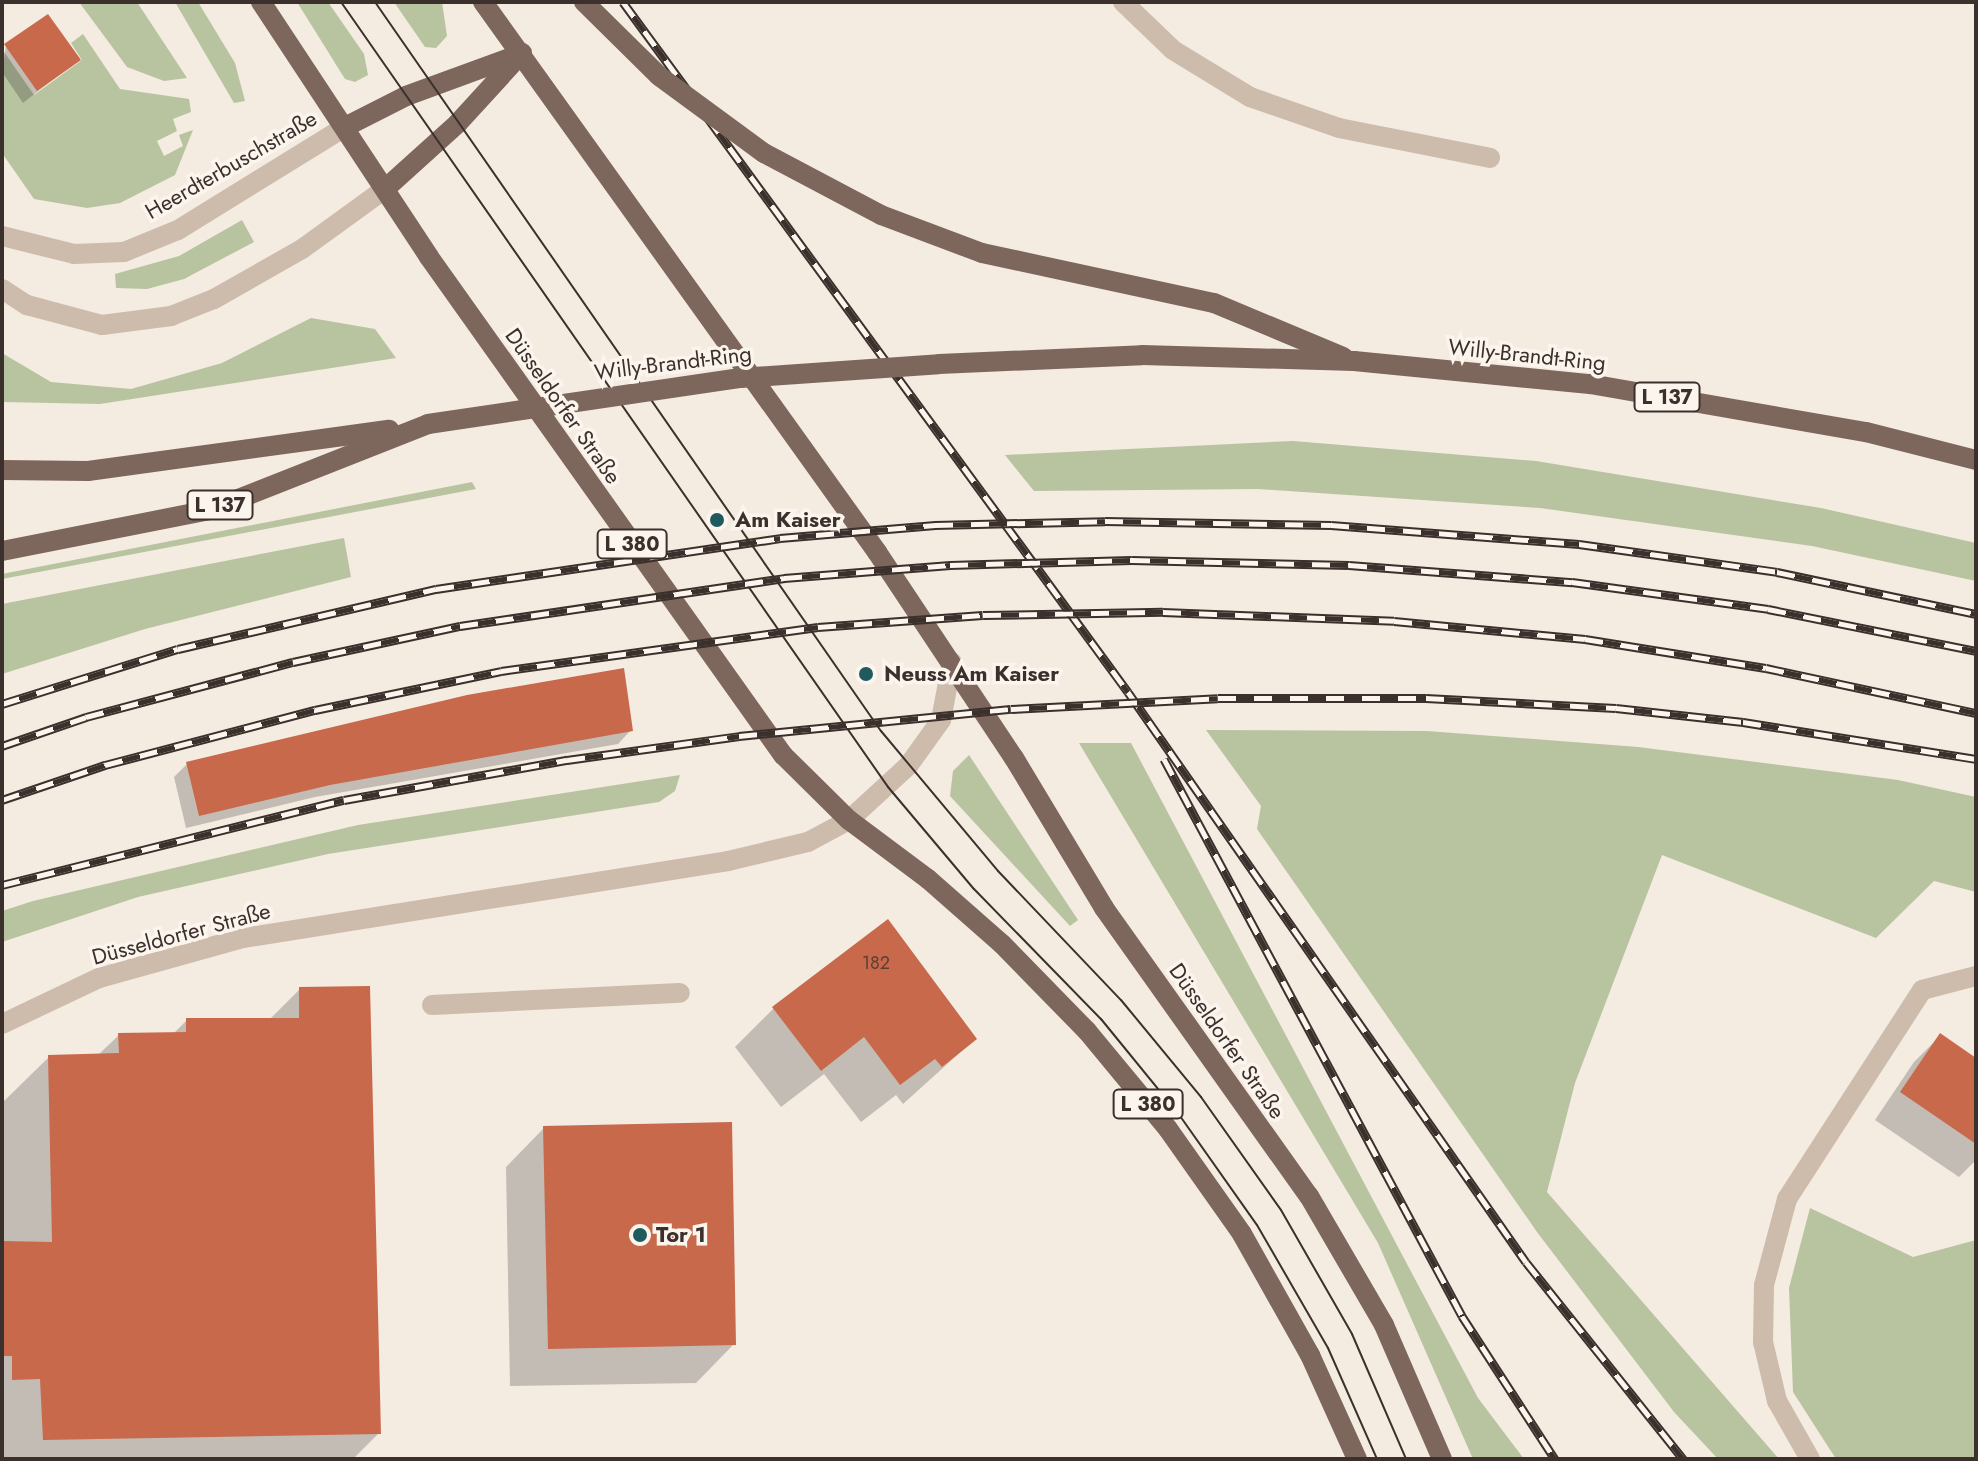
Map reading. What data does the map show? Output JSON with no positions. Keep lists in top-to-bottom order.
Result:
{
  "streets": {
    "main road": [
      "Willy-Brandt-Ring",
      "L 137",
      "Düsseldorfer Straße",
      "L 380"
    ],
    "street": ["Heerdterbuschstraße"]
  },
  "crossings": [
    ["Heerdterbuschstraße", "Düsseldorfer Straße"],
    ["Willy-Brandt-Ring", "L 137"]
  ],
  "places": ["Am Kaiser", "Neuss Am Kaiser", "Tor 1"],
  "house_numbers": ["182"]
}
